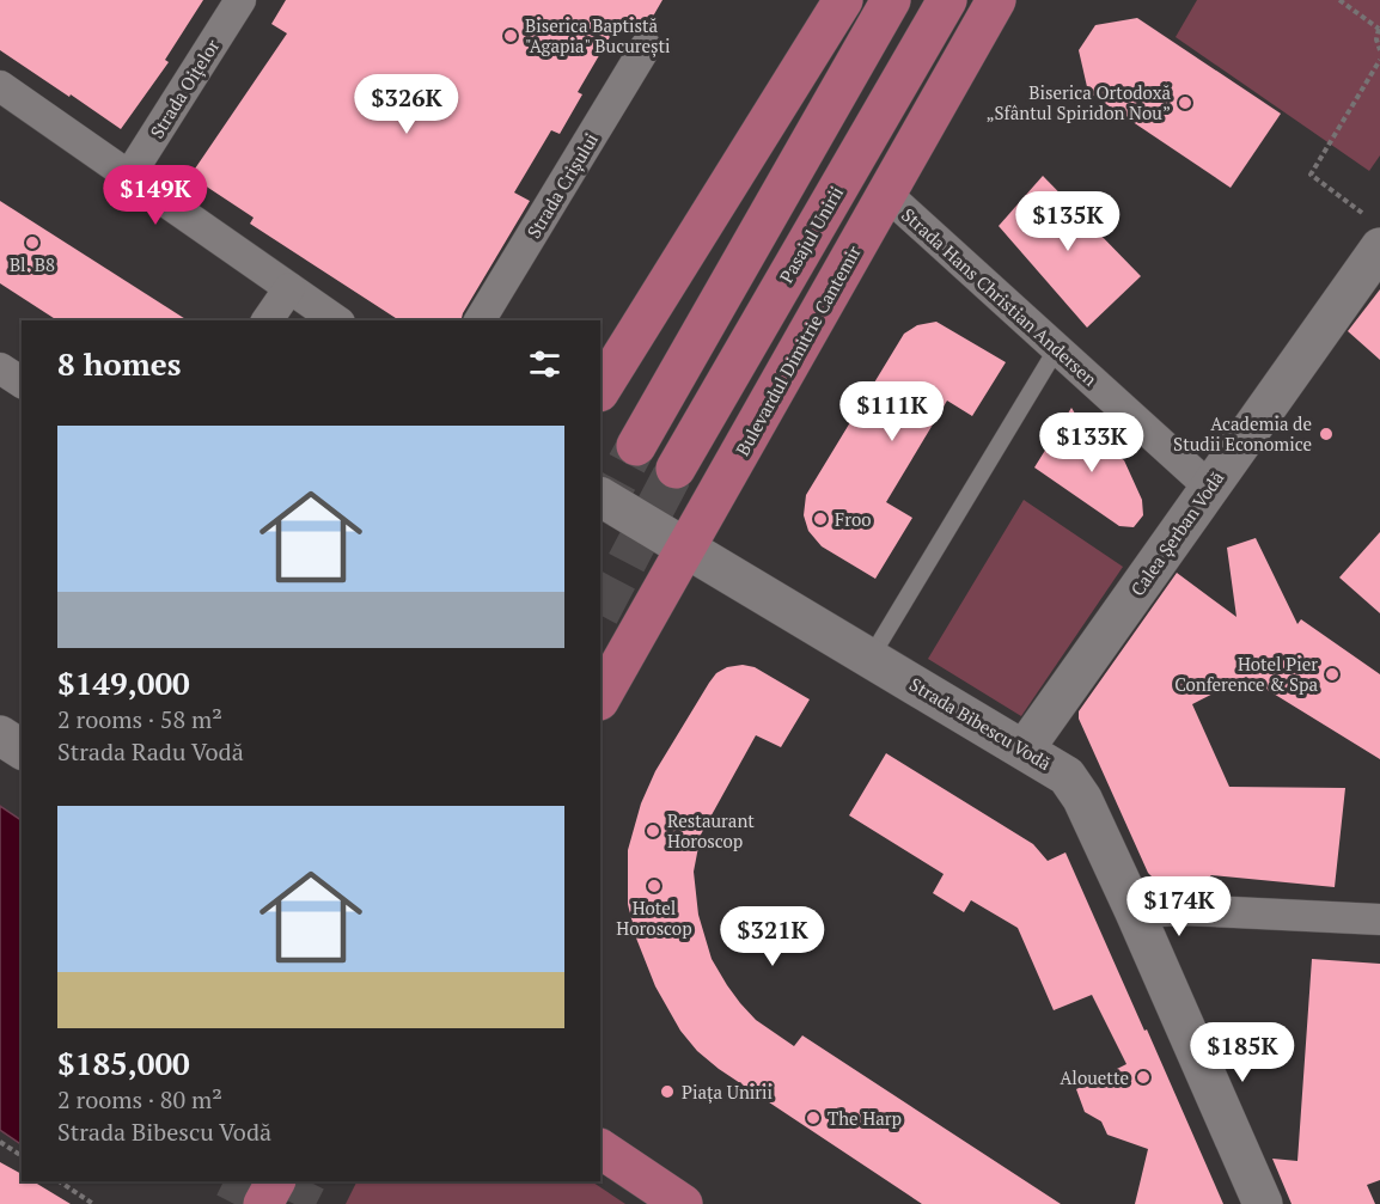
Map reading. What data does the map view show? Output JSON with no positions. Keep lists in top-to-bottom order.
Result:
{
  "streets": {
    "main road": ["Pasajul Unirii", "Bulevardul Dimitrie Cantemir"],
    "street": [
      "Strada Oițelor",
      "Strada Crișului",
      "Strada Hans Christian Andersen",
      "Calea Șerban Vodă",
      "Strada Bibescu Vodă"
    ]
  },
  "crossings": [
    ["Strada Hans Christian Andersen", "Bulevardul Dimitrie Cantemir"],
    ["Strada Hans Christian Andersen", "Calea Șerban Vodă"],
    ["Bulevardul Dimitrie Cantemir", "Strada Bibescu Vodă"],
    ["Calea Șerban Vodă", "Strada Bibescu Vodă"]
  ],
  "places": [
    "Biserica Baptistă \"Agapia\" București",
    "Biserica Ortodoxă „Sfântul Spiridon Nou”",
    "Bl. B8",
    "Academia de Studii Economice",
    "Froo",
    "Hotel Pier Conference & Spa",
    "Restaurant Horoscop",
    "Hotel Horoscop",
    "Alouette",
    "Piața Unirii",
    "The Harp"
  ],
  "page": {
    "price": [
      "$326K",
      "$149K",
      "$135K",
      "$111K",
      "$133K",
      "$174K",
      "$321K",
      "$185K"
    ],
    "heading": "8 homes",
    "list": [
      {
        "name": "$149,000",
        "note": "2 rooms · 58 m² · Strada Radu Vodă"
      },
      {
        "name": "$185,000",
        "note": "2 rooms · 80 m² · Strada Bibescu Vodă"
      }
    ]
  }
}
